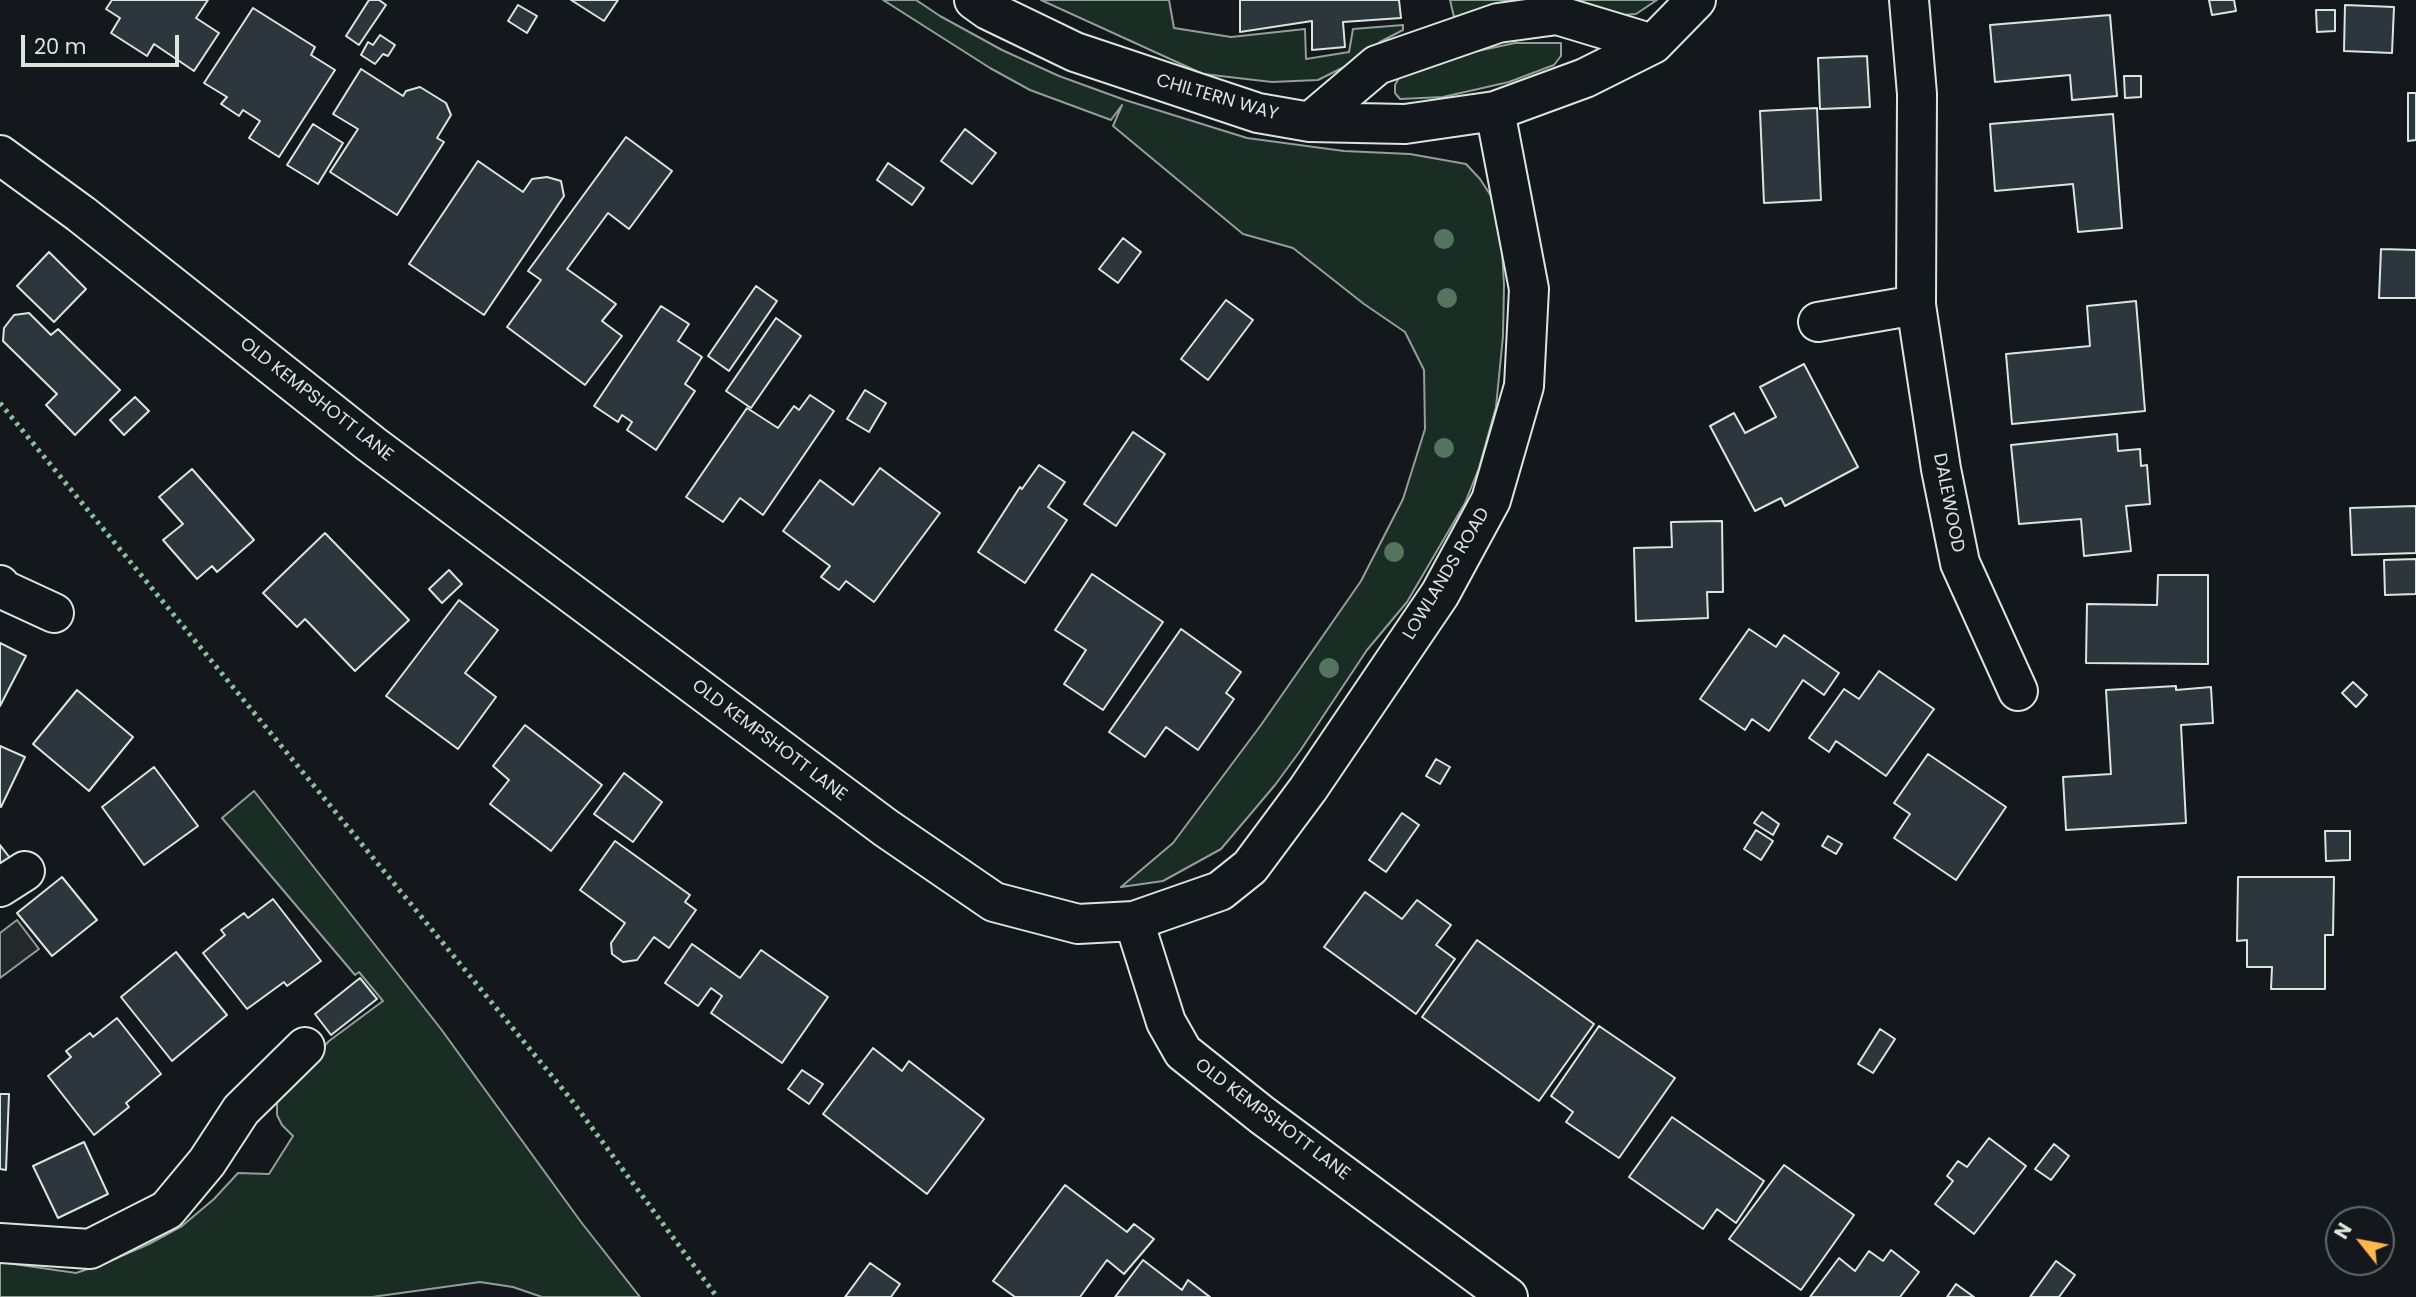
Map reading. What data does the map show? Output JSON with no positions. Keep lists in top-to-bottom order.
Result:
{
  "streets": {
    "street": [
      "CHILTERN WAY",
      "OLD KEMPSHOTT LANE",
      "DALEWOOD",
      "LOWLANDS ROAD"
    ]
  },
  "crossings": [
    ["CHILTERN WAY", "LOWLANDS ROAD"],
    ["OLD KEMPSHOTT LANE", "LOWLANDS ROAD"]
  ],
  "scale_bar": "20 m",
  "north": "top left"
}
